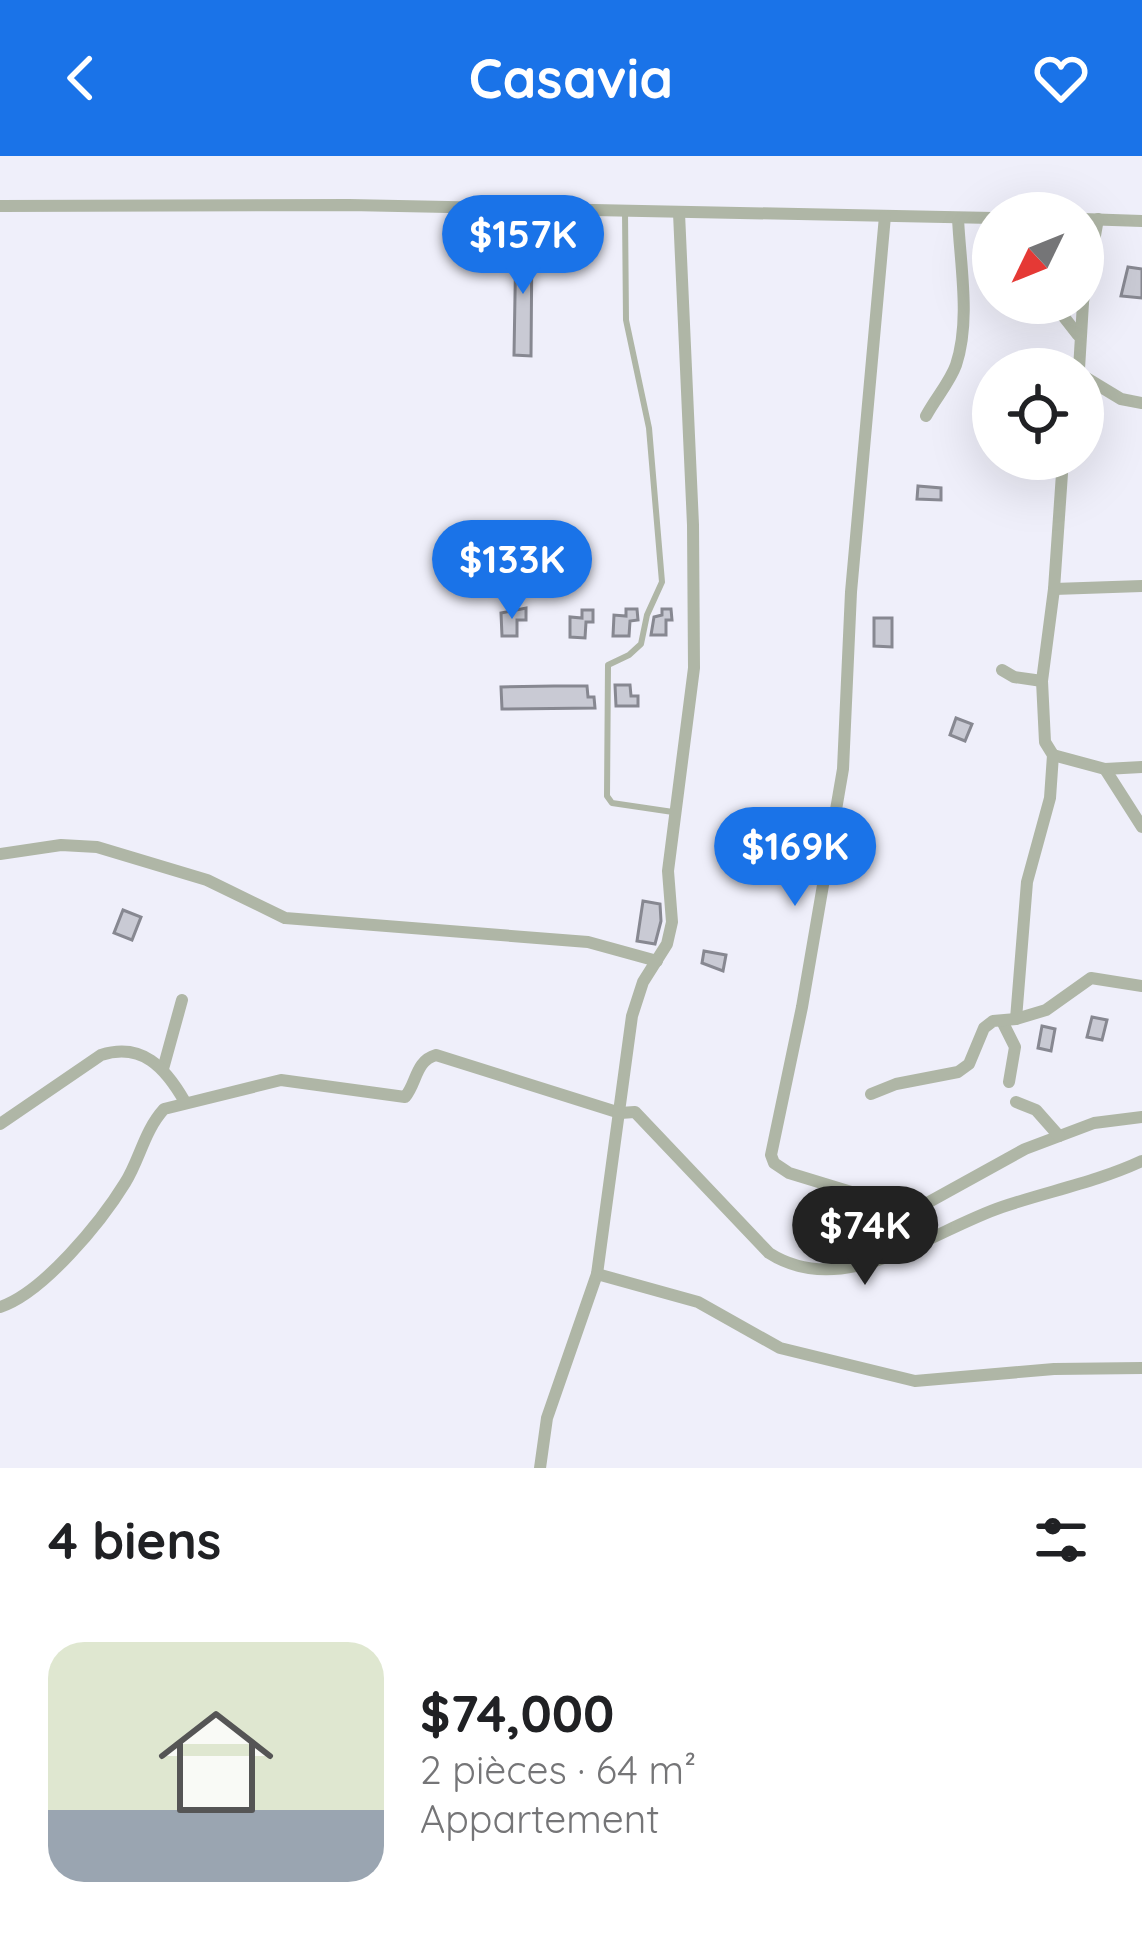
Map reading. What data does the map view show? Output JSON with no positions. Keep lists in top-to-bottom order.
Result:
{
  "north": "bottom left",
  "page": {
    "header": "Casavia",
    "price": [
      "$157K",
      "$133K",
      "$169K",
      "$74K"
    ],
    "heading": "4 biens",
    "list": [
      {
        "name": "$74,000",
        "note": "2 pièces · 64 m² · Appartement"
      }
    ]
  }
}
